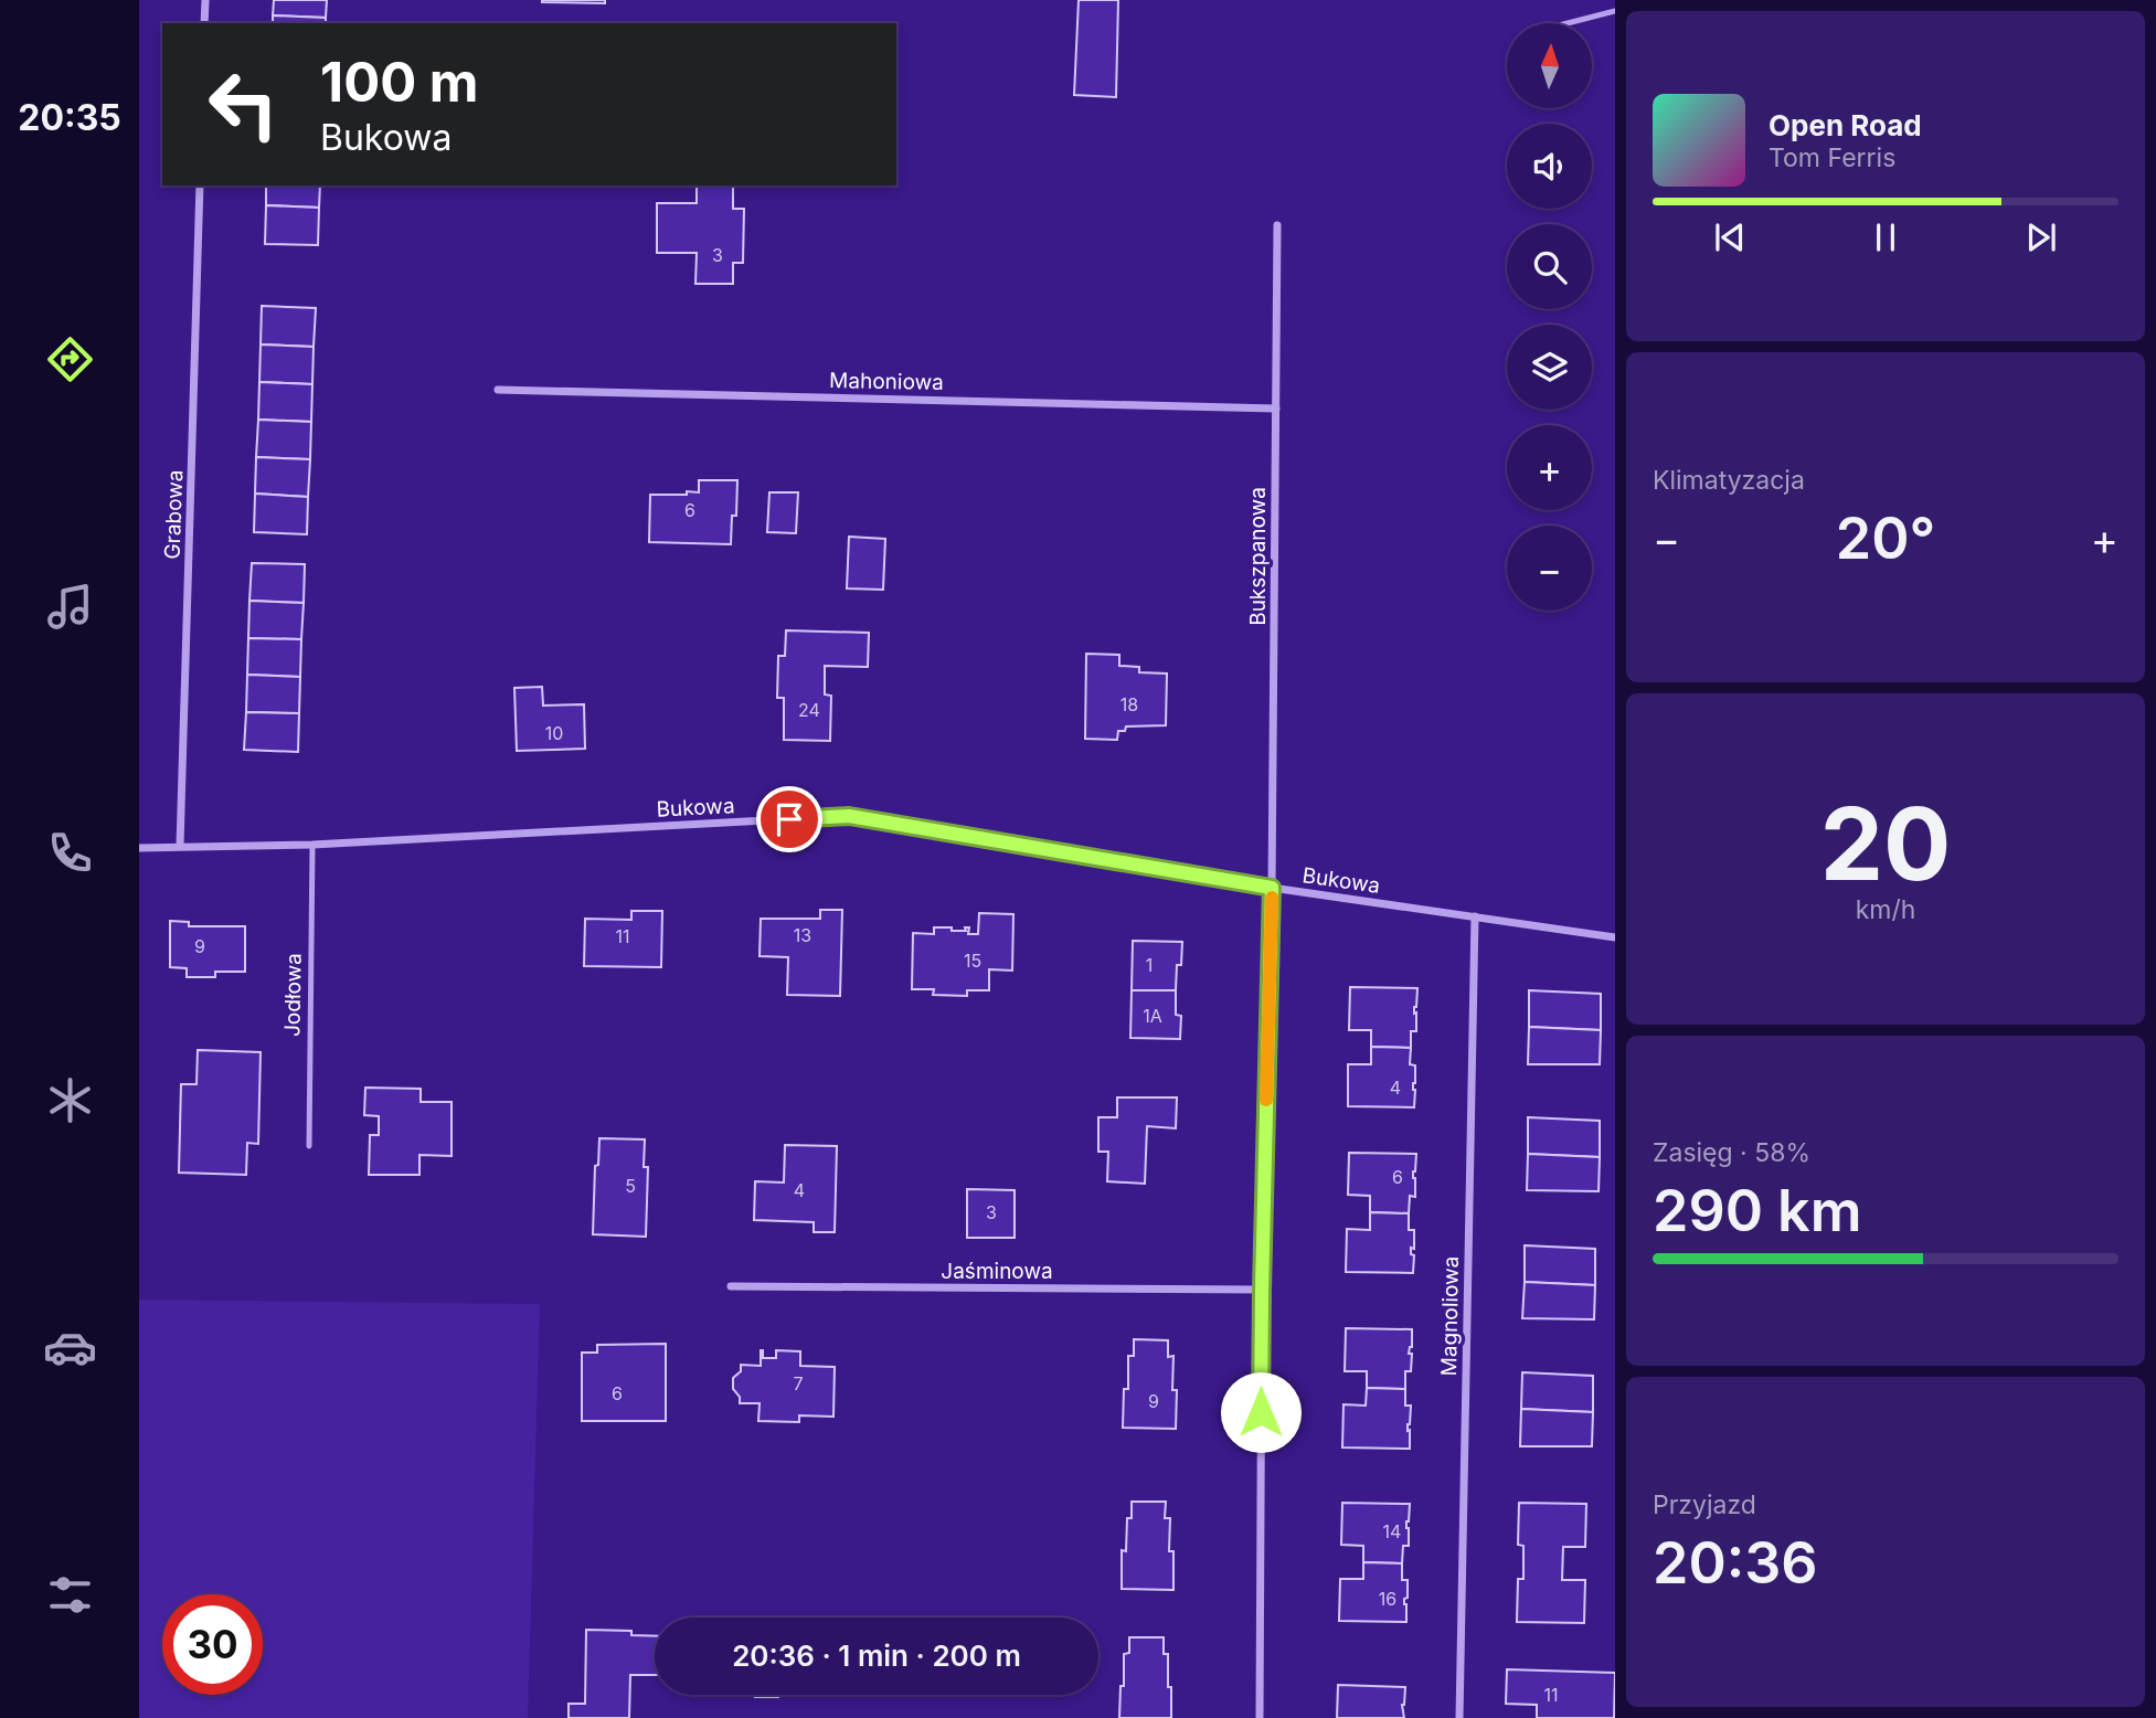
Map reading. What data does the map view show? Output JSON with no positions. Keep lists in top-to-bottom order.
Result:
{
  "streets": {
    "street": [
      "Mahoniowa",
      "Grabowa",
      "Bukszpanowa",
      "Bukowa",
      "Jaśminowa",
      "Magnoliowa"
    ],
    "lane": ["Jodłowa"]
  },
  "crossings": [
    ["Mahoniowa", "Bukszpanowa"],
    ["Grabowa", "Bukowa"],
    ["Bukszpanowa", "Bukowa"],
    ["Bukowa", "Jodłowa"],
    ["Bukowa", "Magnoliowa"]
  ],
  "house_numbers": [
    "3",
    "6",
    "18",
    "24",
    "10",
    "13",
    "11",
    "9",
    "15",
    "1",
    "1A",
    "4",
    "6",
    "5",
    "4",
    "3",
    "7",
    "6",
    "9",
    "14",
    "16",
    "11"
  ],
  "north": "top",
  "page": {
    "tabs": "20:35",
    "map_buttons": ["+", "−"],
    "turn": ["100 m", "Bukowa"],
    "song": ["Open Road", "Tom Ferris"],
    "tile": [
      "Klimatyzacja",
      ["20", "km/h"],
      ["Zasięg · 58%", "290 km"],
      ["Przyjazd", "20:36"]
    ],
    "heat": ["−", "20°", "+"],
    "limit": "30",
    "trip": "20:36 · 1 min · 200 m"
  }
}
